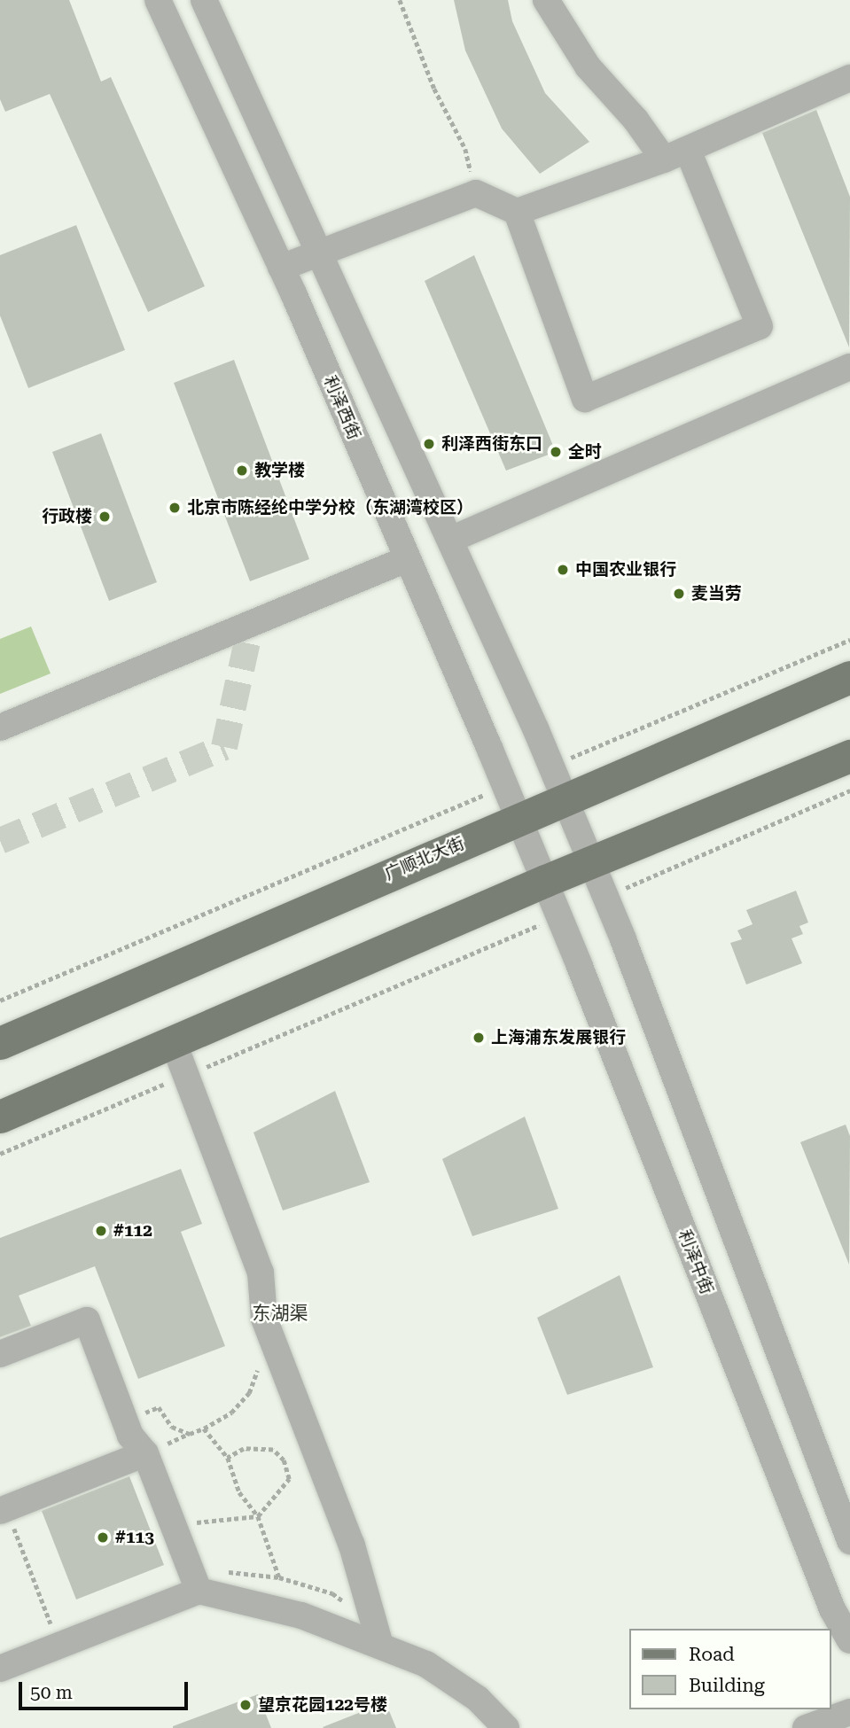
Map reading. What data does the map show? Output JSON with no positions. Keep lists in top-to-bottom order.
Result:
{
  "streets": {
    "main road": ["广顺北大街"],
    "street": ["利泽西街", "利泽中街"]
  },
  "crossings": [
    ["利泽西街", "广顺北大街"],
    ["利泽西街", "利泽中街"]
  ],
  "districts": ["东湖渠"],
  "places": [
    "利泽西街东口",
    "全时",
    "教学楼",
    "北京市陈经纶中学分校（东湖湾校区）",
    "行政楼",
    "中国农业银行",
    "麦当劳",
    "上海浦东发展银行",
    "#112",
    "#113",
    "望京花园122号楼"
  ],
  "legend": ["Road", "Building"],
  "scale_bar": "50 m"
}
